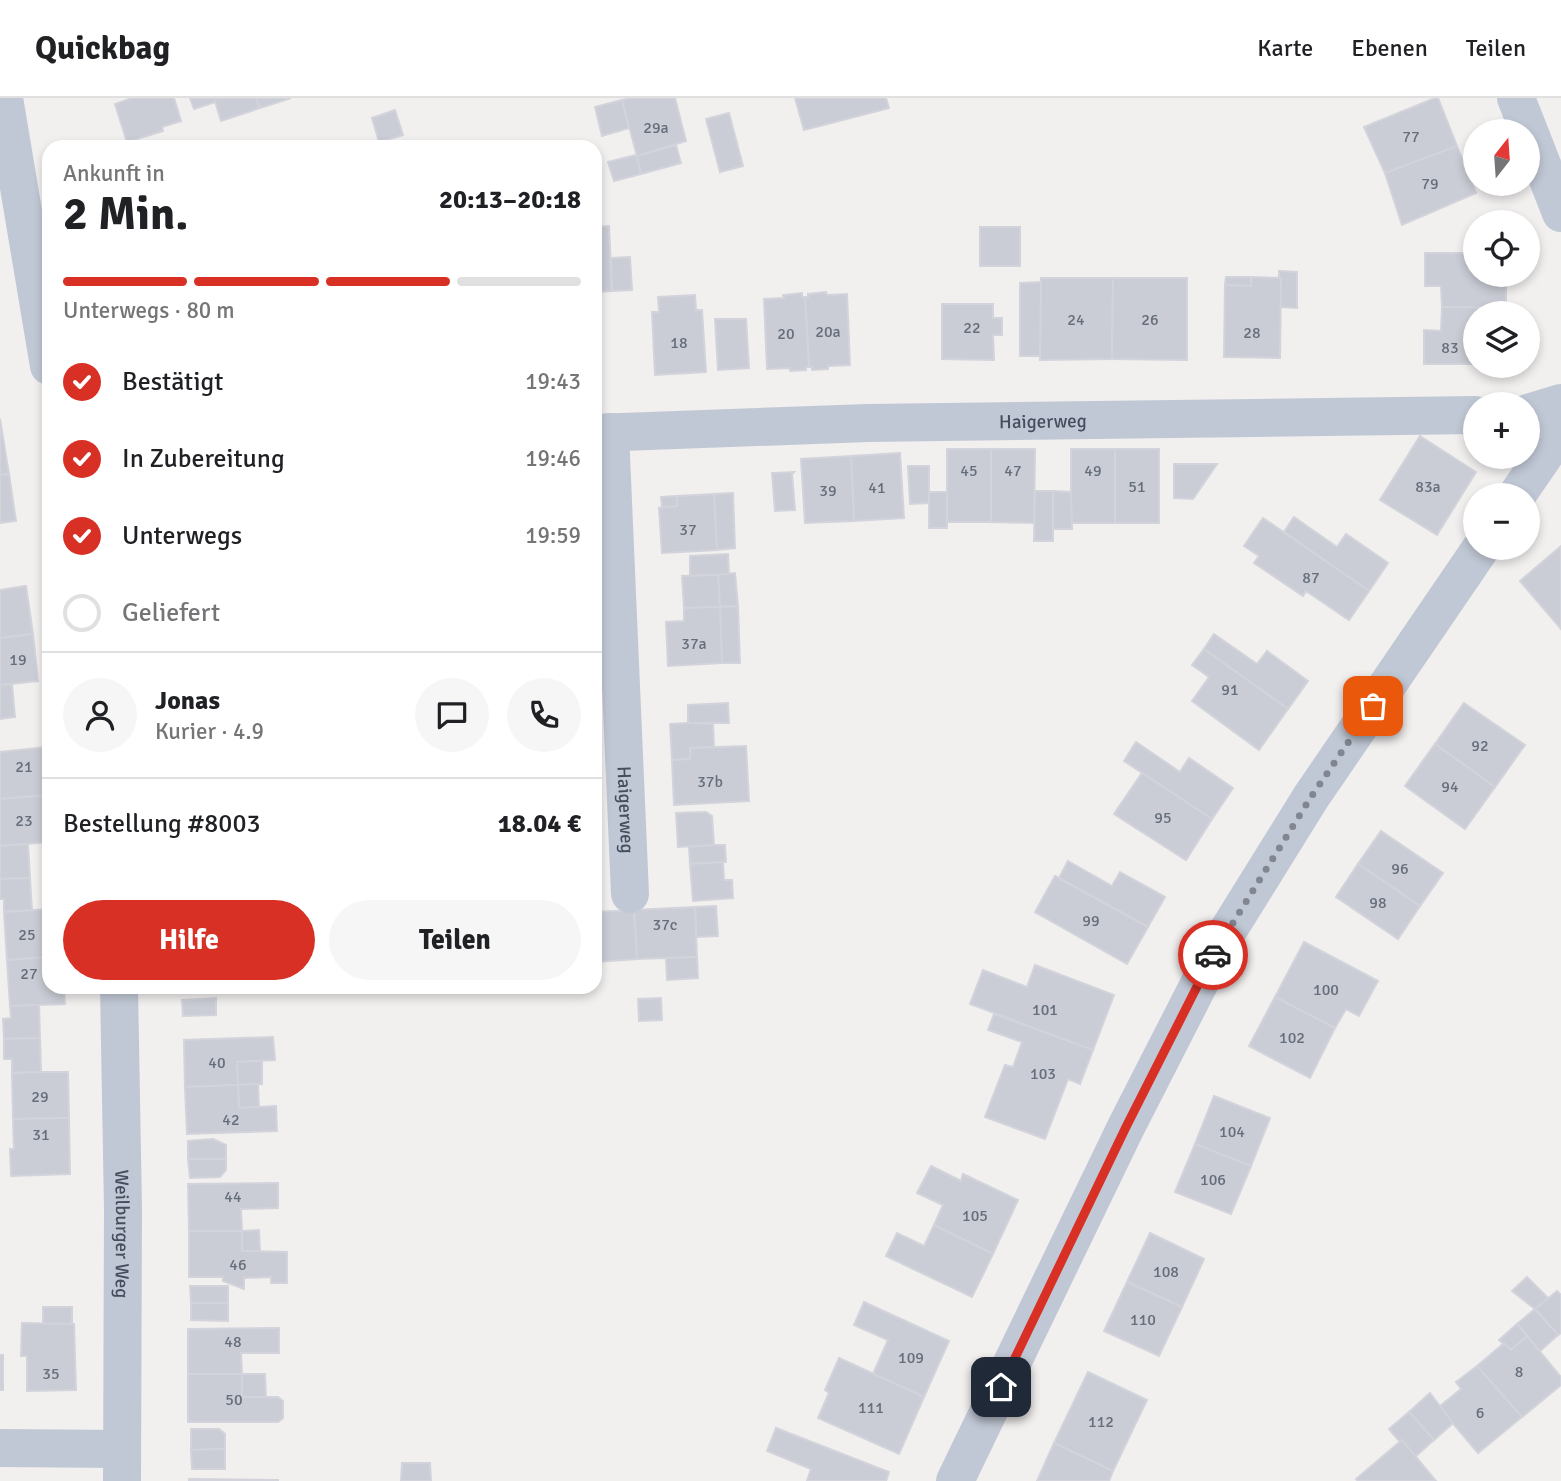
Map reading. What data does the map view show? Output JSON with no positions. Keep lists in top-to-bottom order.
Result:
{
  "streets": {
    "street": ["Haigerweg", "Weilburger Weg"]
  },
  "house_numbers": [
    "29a",
    "77",
    "79",
    "24",
    "26",
    "22",
    "20a",
    "28",
    "20",
    "18",
    "83",
    "45",
    "47",
    "49",
    "51",
    "83a",
    "41",
    "39",
    "37",
    "87",
    "37a",
    "19",
    "91",
    "92",
    "21",
    "37b",
    "94",
    "95",
    "23",
    "96",
    "98",
    "99",
    "37c",
    "25",
    "27",
    "100",
    "101",
    "102",
    "40",
    "103",
    "29",
    "42",
    "104",
    "31",
    "106",
    "44",
    "105",
    "46",
    "108",
    "110",
    "48",
    "109",
    "8",
    "35",
    "50",
    "111",
    "6",
    "112"
  ],
  "north": "top",
  "page": {
    "header": "Quickbag",
    "nav": ["Karte", "Ebenen", "Teilen"],
    "map_buttons": ["+", "−"],
    "heading": ["2 Min.", "Ankunft in", "20:13–20:18"],
    "panel": [
      "Jonas",
      "Kurier · 4.9",
      "Bestellung #8003",
      "18.04 €"
    ],
    "bar": "Unterwegs · 80 m",
    "list": [
      ["Bestätigt", "19:43"],
      ["In Zubereitung", "19:46"],
      ["Unterwegs", "19:59"],
      "Geliefert"
    ],
    "buttons": ["Hilfe", "Teilen"]
  }
}
